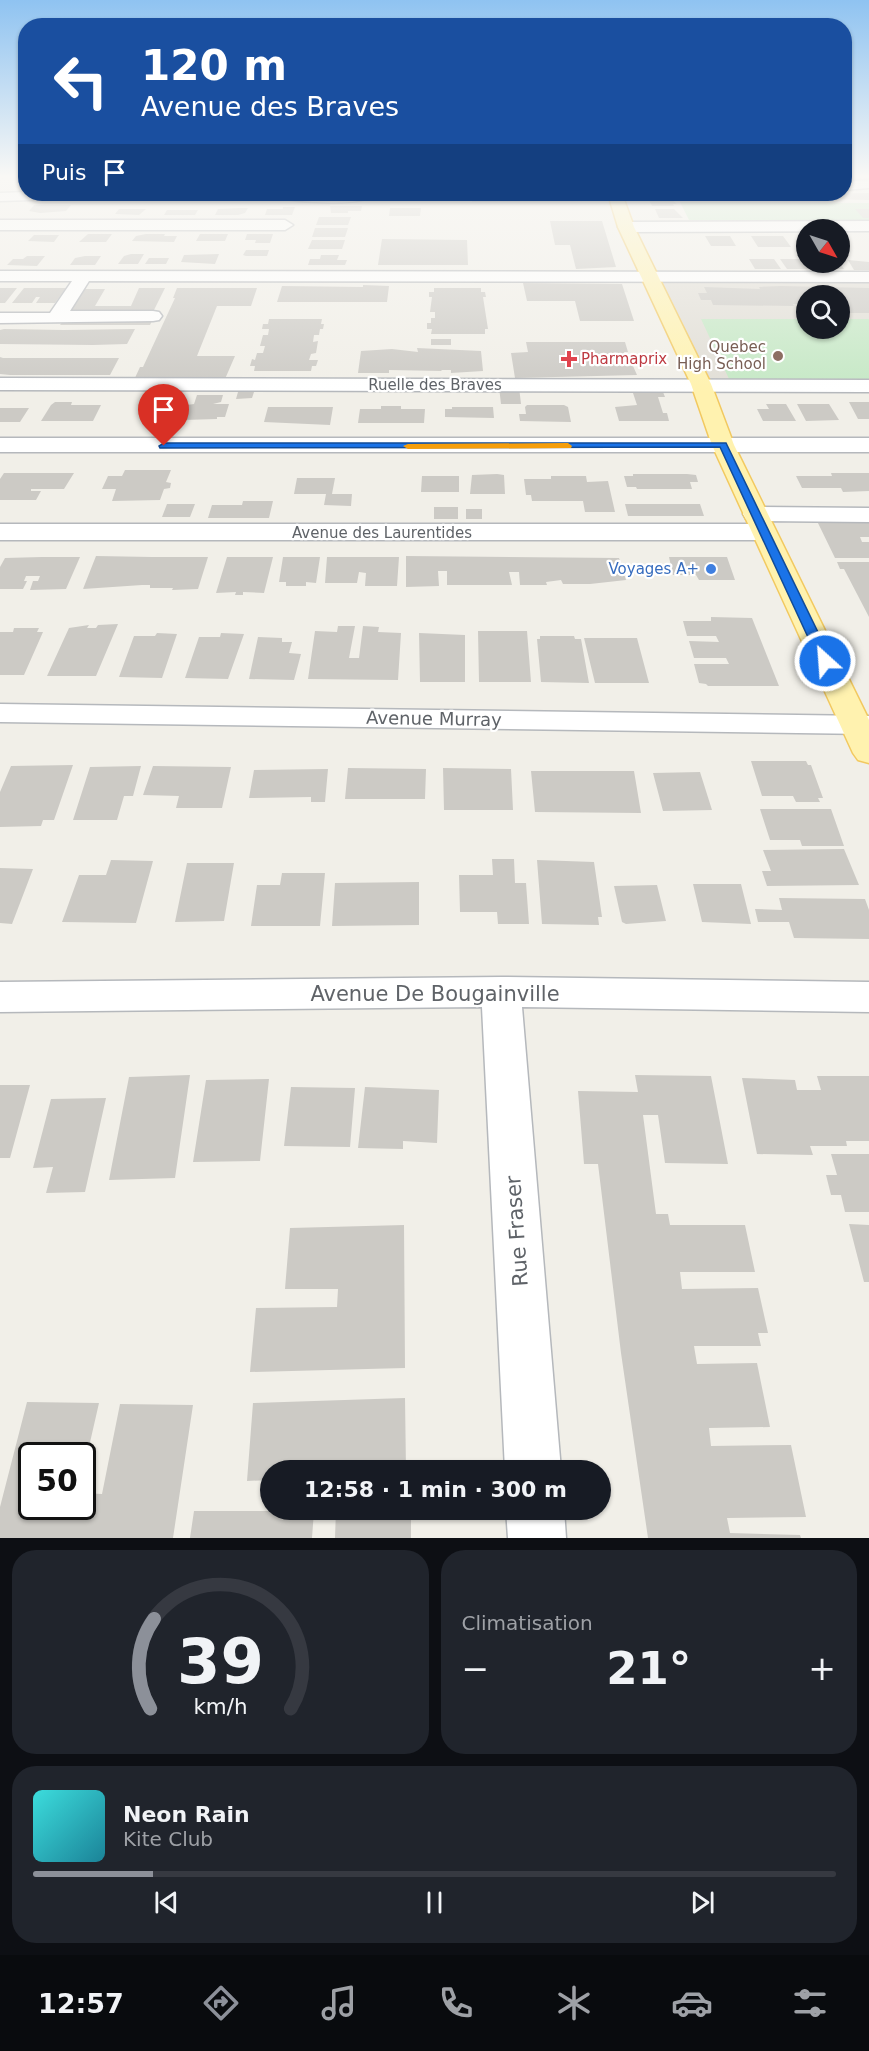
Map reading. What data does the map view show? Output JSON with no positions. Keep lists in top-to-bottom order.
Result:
{
  "streets": {
    "street": [
      "Ruelle des Braves",
      "Avenue des Laurentides",
      "Avenue Murray",
      "Avenue De Bougainville",
      "Rue Fraser"
    ]
  },
  "crossings": [
    ["Avenue De Bougainville", "Rue Fraser"]
  ],
  "places": {
    "other": ["Quebec High School", "Voyages A+"],
    "health": ["Pharmaprix"]
  },
  "north": "bottom right",
  "page": {
    "turn": ["120 m", "Avenue des Braves"],
    "then": "Puis",
    "limit": "50",
    "trip": "12:58 · 1 min · 300 m",
    "tile": "Climatisation",
    "heat": ["−", "21°", "+"],
    "song": ["Neon Rain", "Kite Club"],
    "tabs": "12:57",
    "gauge": ["39", "km/h"]
  }
}
